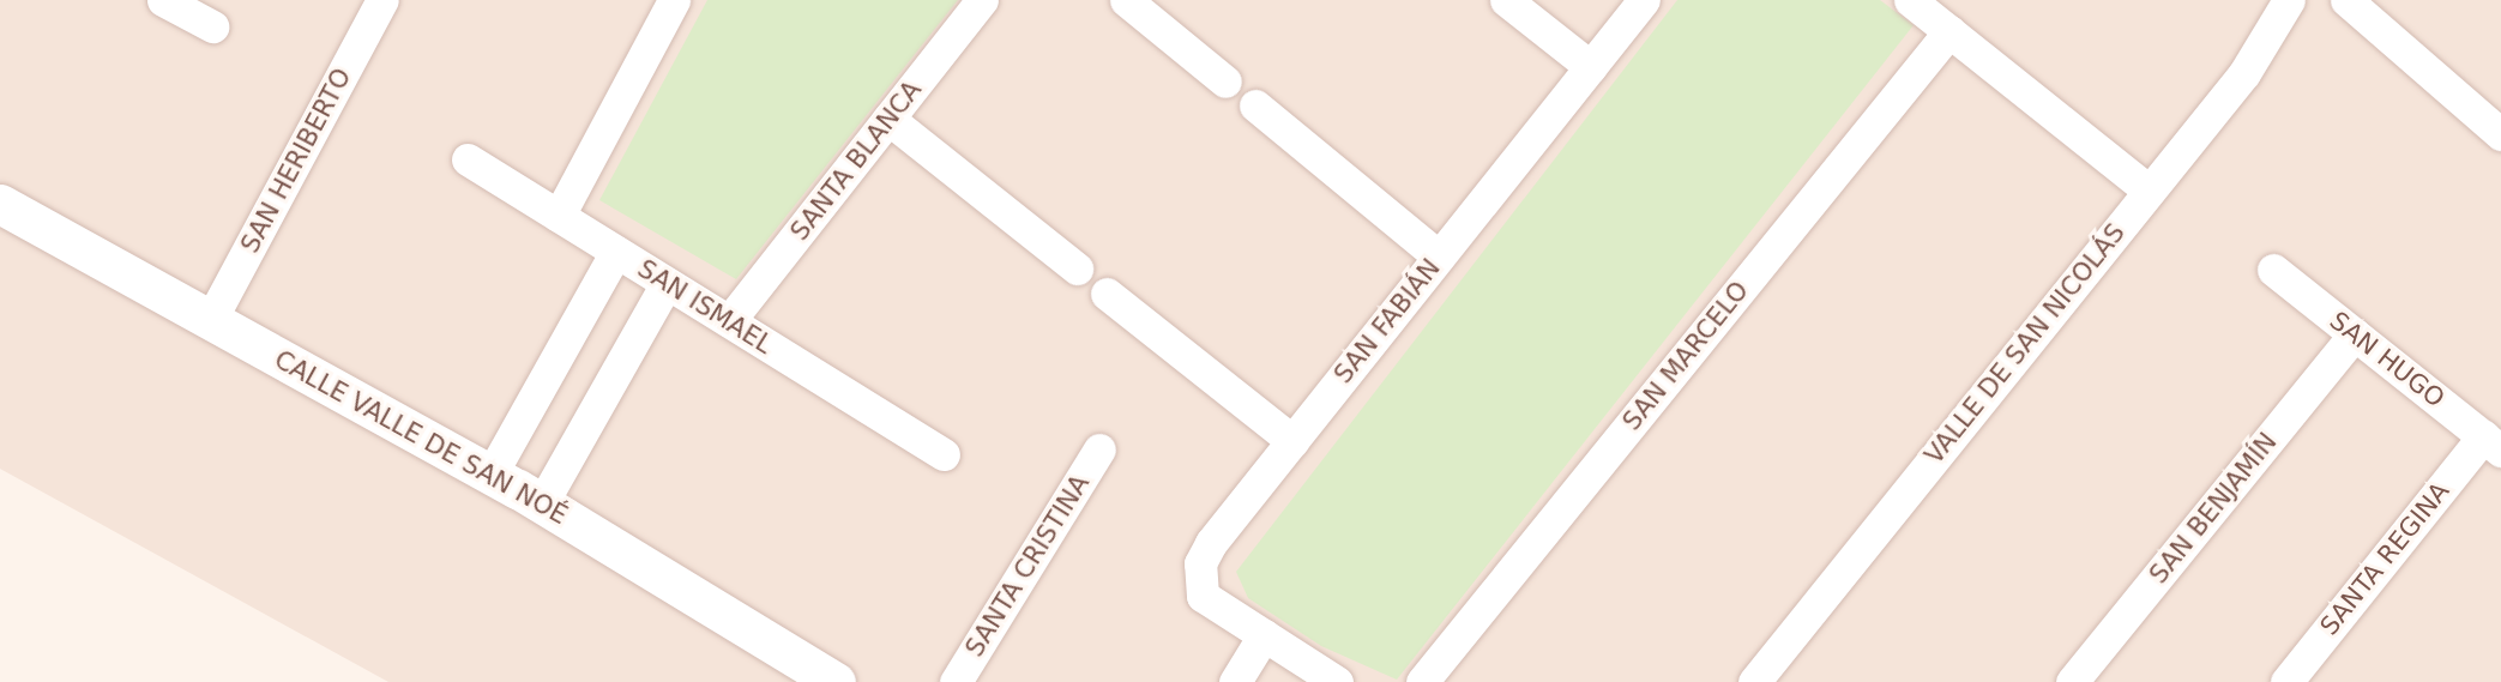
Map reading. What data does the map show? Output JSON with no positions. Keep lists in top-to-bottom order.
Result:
{
  "streets": {
    "street": [
      "SAN HERIBERTO",
      "SANTA BLANCA",
      "SAN ISMAEL",
      "SAN FABIÁN",
      "VALLE DE SAN NICOLÁS",
      "SAN MARCELO",
      "SAN HUGO",
      "CALLE VALLE DE SAN NOÉ",
      "SAN BENJAMÍN",
      "SANTA REGINA",
      "SANTA CRISTINA"
    ]
  },
  "crossings": [
    ["SAN HERIBERTO", "CALLE VALLE DE SAN NOÉ"],
    ["SANTA BLANCA", "SAN ISMAEL"],
    ["SAN HUGO", "SAN BENJAMÍN"],
    ["SAN HUGO", "SANTA REGINA"]
  ]
}
